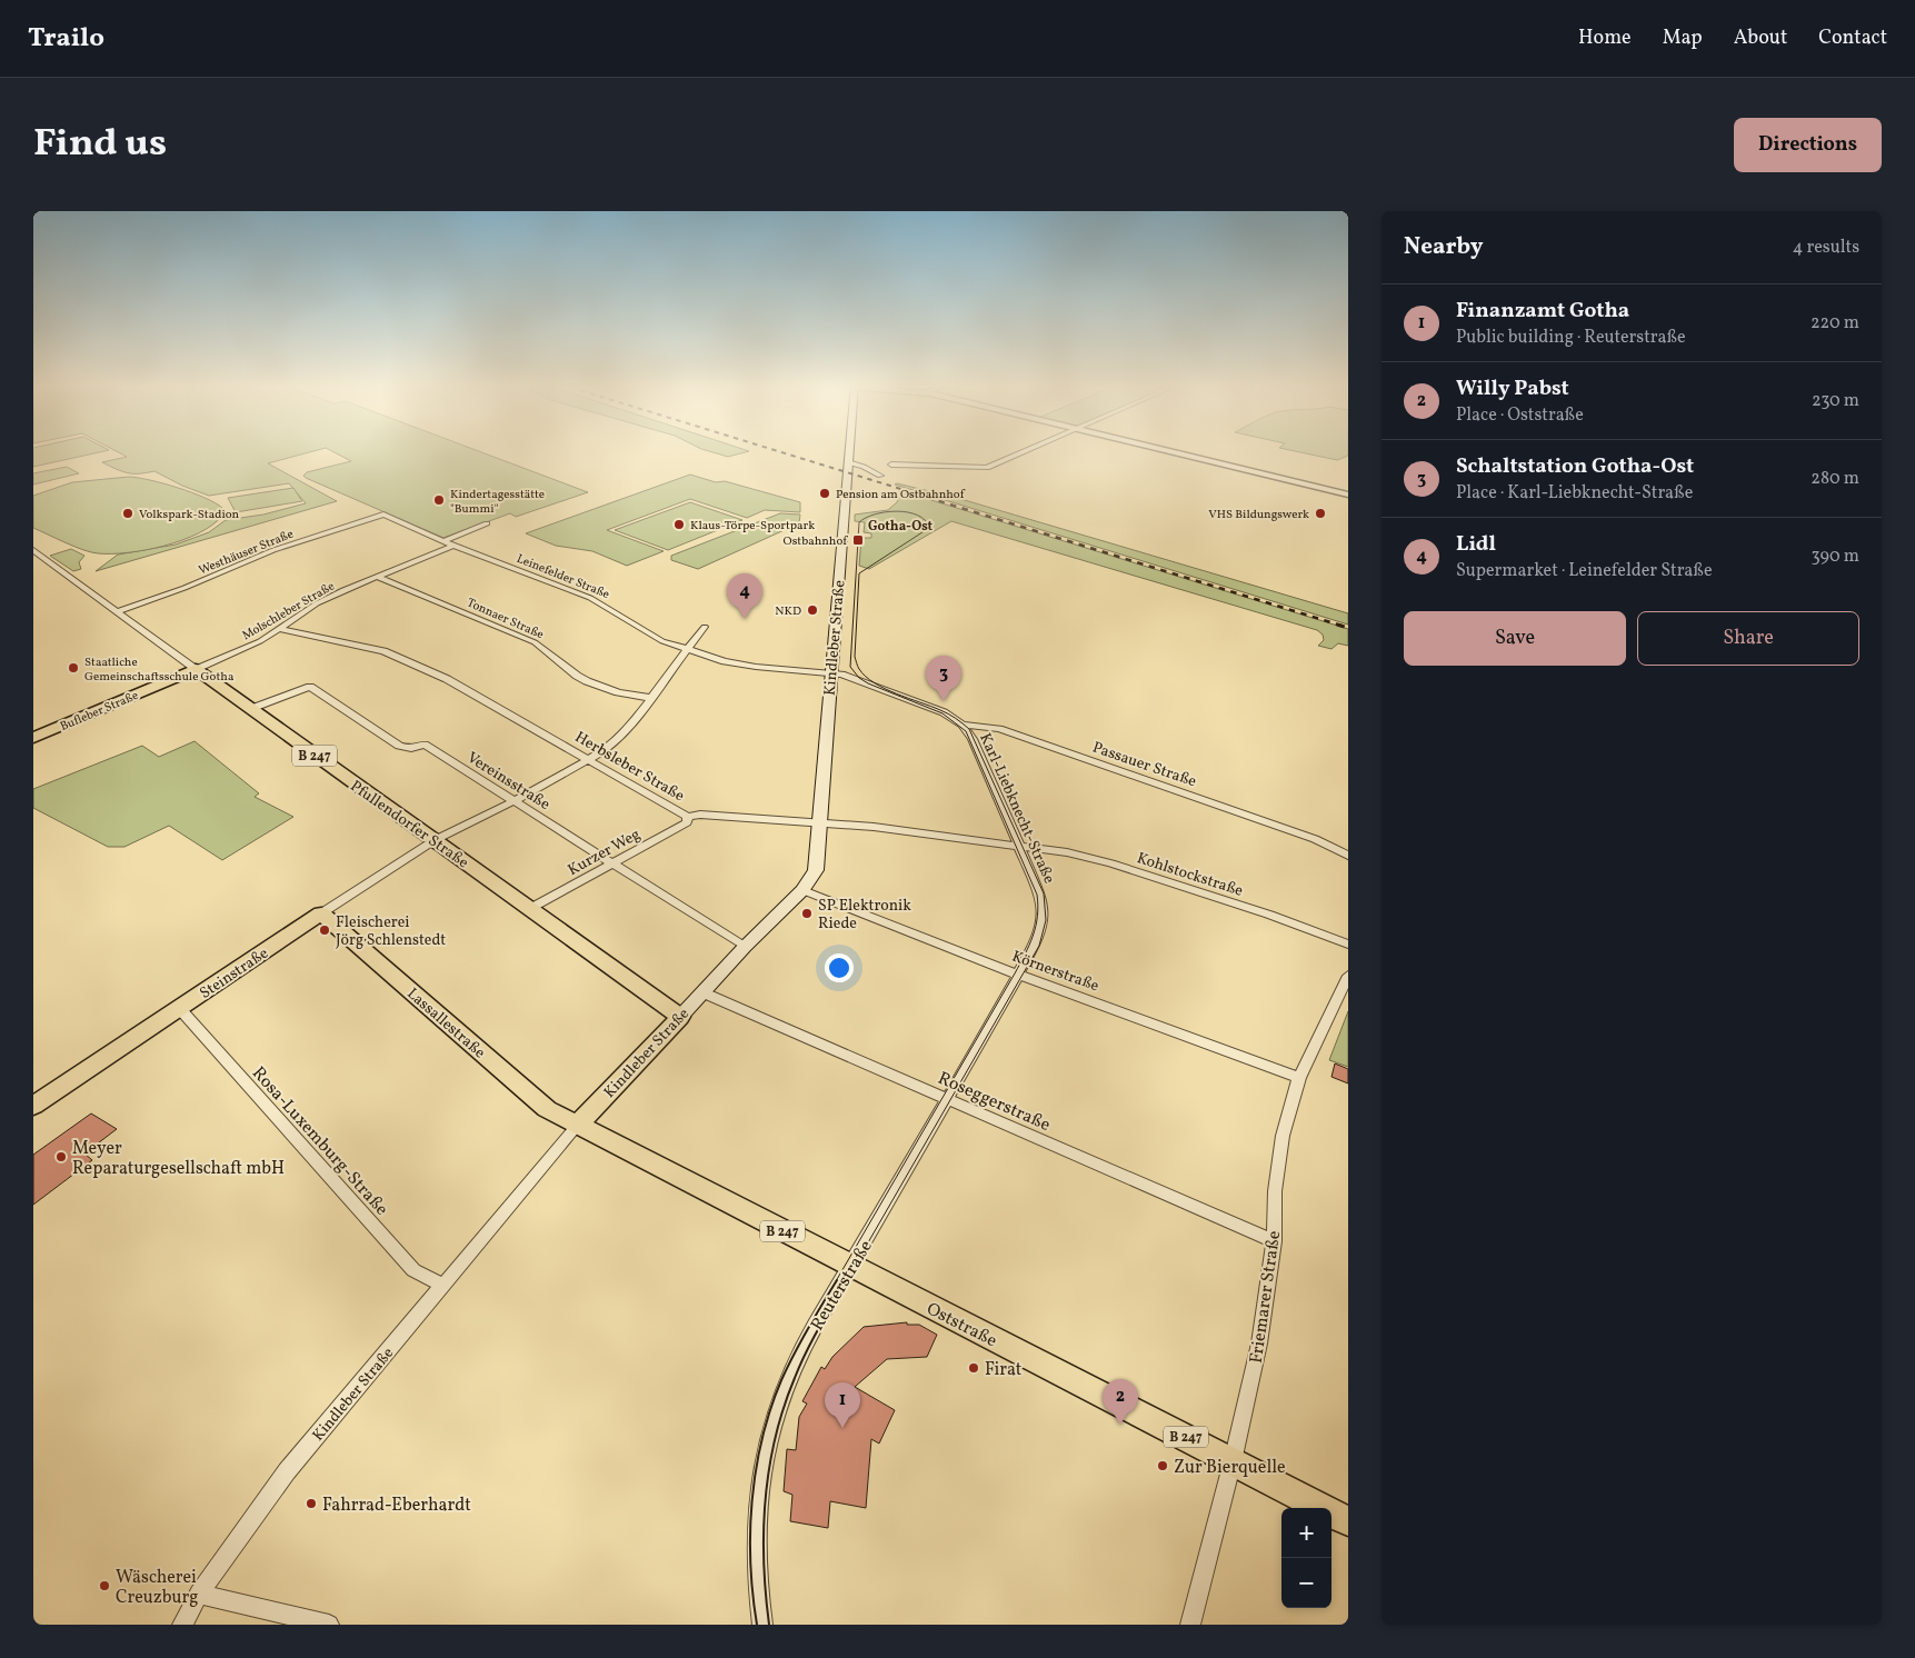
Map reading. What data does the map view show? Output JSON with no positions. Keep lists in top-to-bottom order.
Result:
{
  "streets": {
    "main road": [
      "Kindleber Straße",
      "Bufleber Straße",
      "B 247",
      "Pfullendorfer Straße",
      "Steinstraße",
      "Lassallestraße",
      "Oststraße"
    ],
    "street": [
      "Westhäuser Straße",
      "Leinefelder Straße",
      "Molschleber Straße",
      "Tonnaer Straße",
      "Passauer Straße",
      "Herbsleber Straße",
      "Vereinsstraße",
      "Karl-Liebknecht-Straße",
      "Kurzer Weg",
      "Kohlstockstraße",
      "Körnerstraße",
      "Roseggerstraße",
      "Rosa-Luxemburg-Straße",
      "Reuterstraße",
      "Friemarer Straße"
    ]
  },
  "crossings": [
    ["Westhäuser Straße", "Leinefelder Straße"],
    ["Westhäuser Straße", "Pfullendorfer Straße"],
    ["Leinefelder Straße", "Molschleber Straße"],
    ["Leinefelder Straße", "Kindleber Straße"],
    ["Leinefelder Straße", "Karl-Liebknecht-Straße"],
    ["Leinefelder Straße", "Steinstraße"],
    ["Molschleber Straße", "Tonnaer Straße"],
    ["Molschleber Straße", "Bufleber Straße"],
    ["Molschleber Straße", "Herbsleber Straße"],
    ["Molschleber Straße", "Pfullendorfer Straße"],
    ["Tonnaer Straße", "Steinstraße"],
    ["Kindleber Straße", "Herbsleber Straße"],
    ["Kindleber Straße", "Vereinsstraße"],
    ["Kindleber Straße", "Karl-Liebknecht-Straße"],
    ["Kindleber Straße", "Pfullendorfer Straße"],
    ["Kindleber Straße", "Körnerstraße"],
    ["Kindleber Straße", "Lassallestraße"],
    ["Kindleber Straße", "Roseggerstraße"],
    ["Kindleber Straße", "Rosa-Luxemburg-Straße"],
    ["Kindleber Straße", "Oststraße"],
    ["Bufleber Straße", "Pfullendorfer Straße"],
    ["Passauer Straße", "Karl-Liebknecht-Straße"],
    ["Herbsleber Straße", "Karl-Liebknecht-Straße"],
    ["Herbsleber Straße", "Kurzer Weg"],
    ["Herbsleber Straße", "Kohlstockstraße"],
    ["Herbsleber Straße", "Steinstraße"],
    ["Vereinsstraße", "Pfullendorfer Straße"],
    ["Vereinsstraße", "Kurzer Weg"],
    ["Vereinsstraße", "Steinstraße"],
    ["Karl-Liebknecht-Straße", "Kohlstockstraße"],
    ["Karl-Liebknecht-Straße", "Körnerstraße"],
    ["Karl-Liebknecht-Straße", "Reuterstraße"],
    ["Pfullendorfer Straße", "Kurzer Weg"],
    ["Pfullendorfer Straße", "Steinstraße"],
    ["Körnerstraße", "Reuterstraße"],
    ["Körnerstraße", "Friemarer Straße"],
    ["Steinstraße", "Lassallestraße"],
    ["Steinstraße", "Rosa-Luxemburg-Straße"],
    ["Lassallestraße", "Oststraße"],
    ["Roseggerstraße", "Reuterstraße"],
    ["Roseggerstraße", "Friemarer Straße"],
    ["Reuterstraße", "Oststraße"],
    ["Friemarer Straße", "Oststraße"]
  ],
  "districts": ["Gotha-Ost"],
  "places": {
    "other": [
      "Pension am Ostbahnhof",
      "Kindertagesstätte \"Bummi\"",
      "Volkspark-Stadion",
      "VHS Bildungswerk",
      "Klaus-Törpe-Sportpark",
      "NKD",
      "Staatliche Gemeinschaftsschule Gotha",
      "SP Elektronik Riede",
      "Fleischerei Jörg Schlenstedt",
      "Meyer Reparaturgesellschaft mbH",
      "Firat",
      "Zur Bierquelle",
      "Fahrrad-Eberhardt",
      "Wäscherei Creuzburg"
    ],
    "transit": ["Ostbahnhof"]
  },
  "page": {
    "header": "Trailo",
    "nav": [
      "Home",
      "Map",
      "About",
      "Contact"
    ],
    "title": "Find us",
    "buttons": [
      "Directions",
      ["Save", "Share"]
    ],
    "heading": ["Nearby", "4 results"],
    "list": [
      {
        "mark": "1",
        "name": "Finanzamt Gotha",
        "note": "Public building · Reuterstraße",
        "value": "220 m"
      },
      {
        "mark": "2",
        "name": "Willy Pabst",
        "note": "Place · Oststraße",
        "value": "230 m"
      },
      {
        "mark": "3",
        "name": "Schaltstation Gotha-Ost",
        "note": "Place · Karl-Liebknecht-Straße",
        "value": "280 m"
      },
      {
        "mark": "4",
        "name": "Lidl",
        "note": "Supermarket · Leinefelder Straße",
        "value": "390 m"
      }
    ],
    "pins": [
      "4",
      "3",
      "2",
      "1"
    ],
    "map_buttons": ["+", "−"]
  }
}
